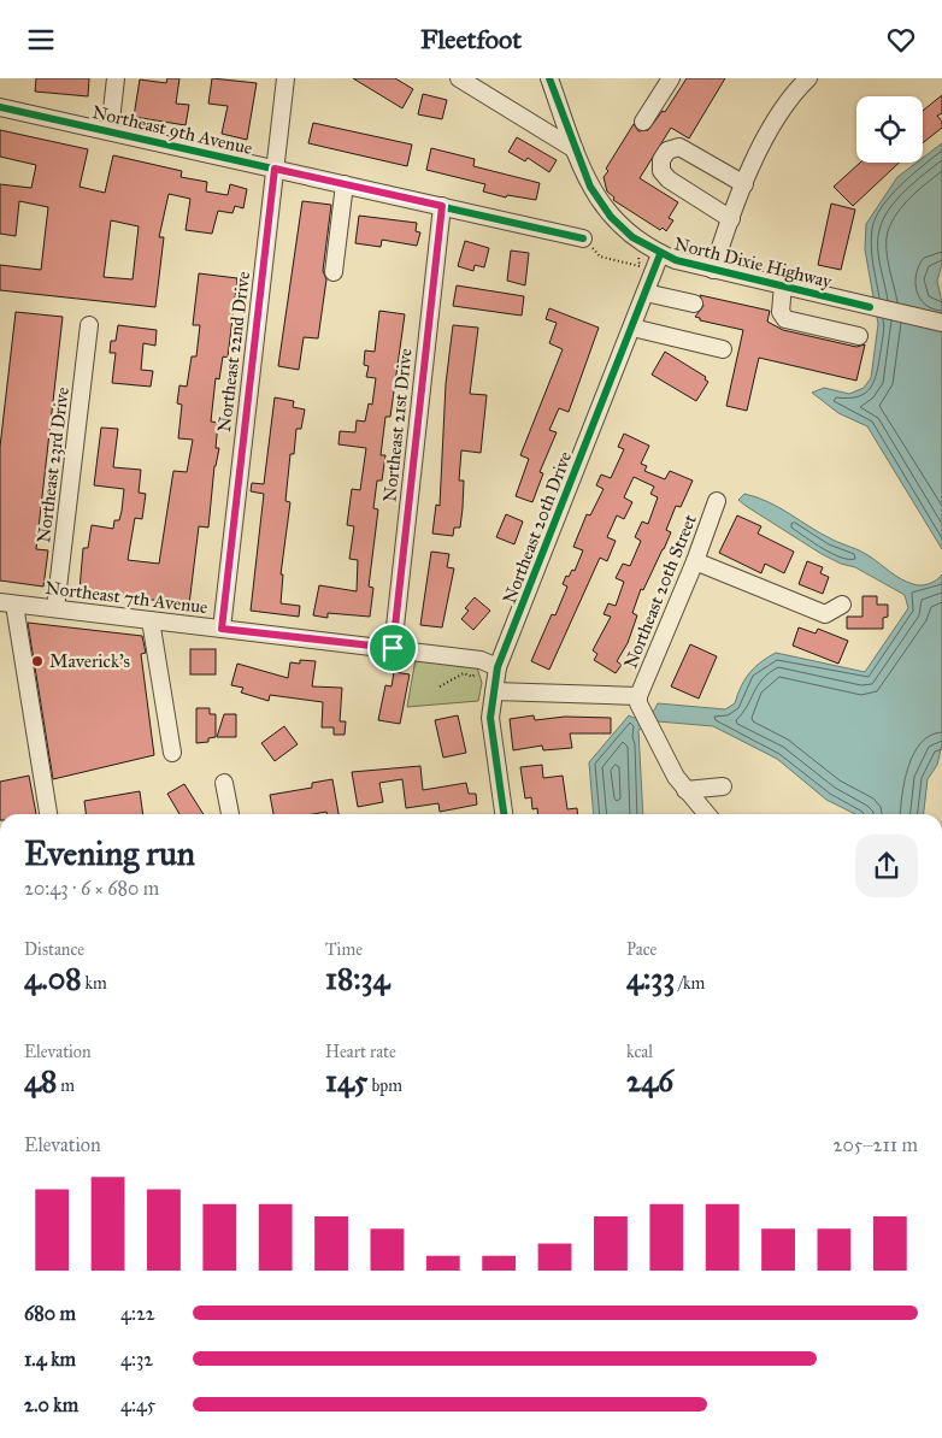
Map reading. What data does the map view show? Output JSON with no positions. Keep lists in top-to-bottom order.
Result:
{
  "streets": {
    "street": [
      "Northeast 9th Avenue",
      "North Dixie Highway",
      "Northeast 22nd Drive",
      "Northeast 21st Drive",
      "Northeast 23rd Drive",
      "Northeast 20th Drive",
      "Northeast 20th Street",
      "Northeast 7th Avenue"
    ]
  },
  "crossings": [
    ["Northeast 9th Avenue", "Northeast 22nd Drive"],
    ["Northeast 9th Avenue", "Northeast 21st Drive"],
    ["North Dixie Highway", "Northeast 20th Drive"],
    ["Northeast 22nd Drive", "Northeast 7th Avenue"],
    ["Northeast 21st Drive", "Northeast 7th Avenue"],
    ["Northeast 23rd Drive", "Northeast 7th Avenue"],
    ["Northeast 20th Drive", "Northeast 7th Avenue"]
  ],
  "places": ["Maverick's"],
  "page": {
    "header": "Fleetfoot",
    "heading": ["Evening run", "20:43 · 6 × 680 m"],
    "stats": [
      ["Distance", "4.08 km"],
      ["Time", "18:34"],
      ["Pace", "4:33 /km"],
      ["Elevation", "48 m"],
      ["Heart rate", "145 bpm"],
      ["kcal", "246"]
    ],
    "chart": ["Elevation", "205–211 m"],
    "list": [
      {
        "name": "680 m",
        "note": "4:22"
      },
      {
        "name": "1.4 km",
        "note": "4:32"
      },
      {
        "name": "2.0 km",
        "note": "4:45"
      }
    ]
  }
}
